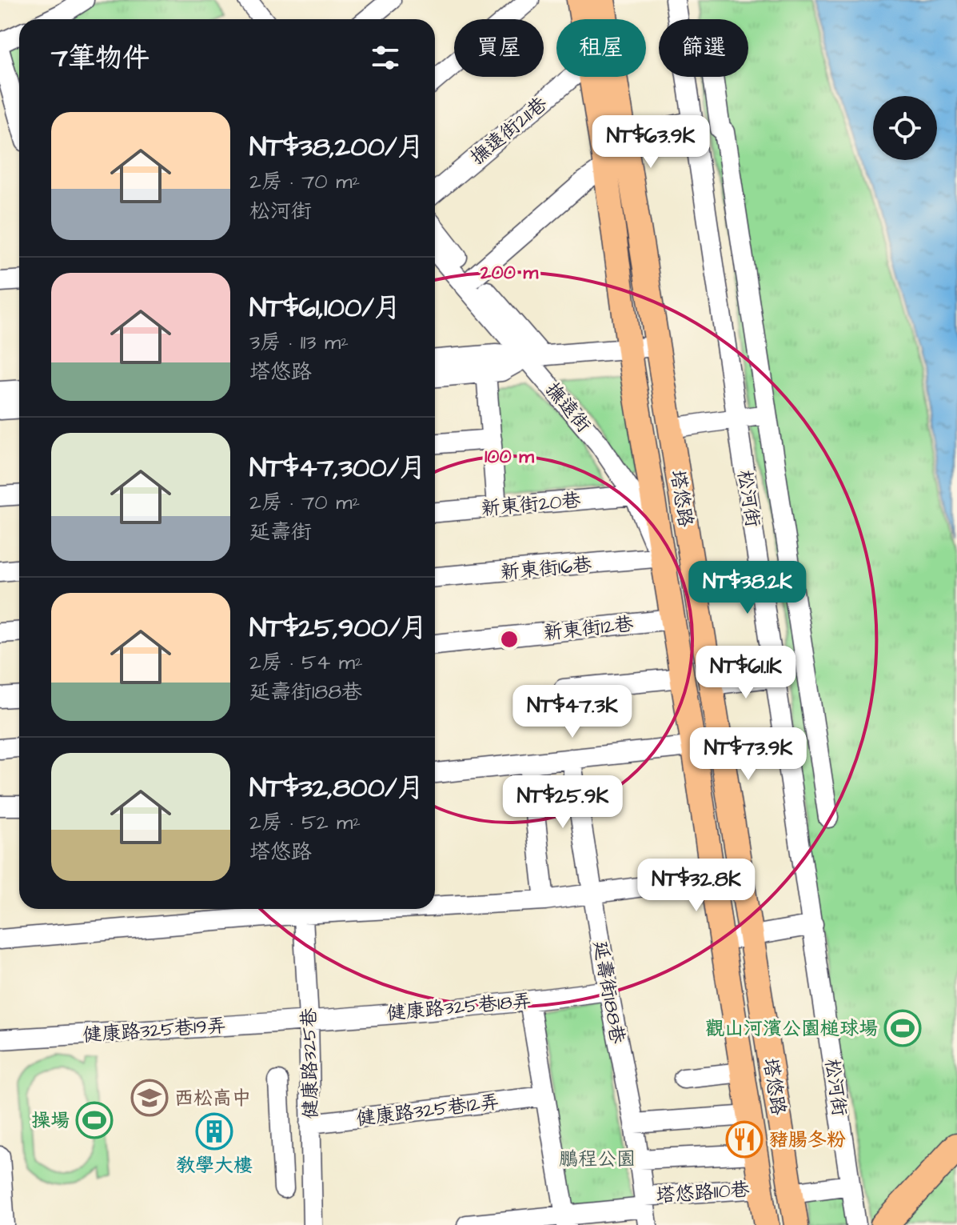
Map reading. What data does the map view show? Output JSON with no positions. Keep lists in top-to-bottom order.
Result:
{
  "streets": {
    "main road": ["塔悠路"],
    "street": [
      "撫遠街211巷",
      "撫遠街",
      "松河街",
      "新東街20巷",
      "新東街16巷",
      "新東街12巷",
      "延壽街188巷",
      "健康路325巷18弄",
      "健康路325巷19弄",
      "健康路325巷",
      "健康路325巷12弄",
      "塔悠路110巷"
    ]
  },
  "crossings": [
    ["撫遠街", "塔悠路"],
    ["撫遠街", "新東街20巷"],
    ["撫遠街", "新東街16巷"],
    ["塔悠路", "新東街16巷"],
    ["塔悠路", "新東街12巷"],
    ["塔悠路", "塔悠路110巷"],
    ["延壽街188巷", "健康路325巷18弄"],
    ["延壽街188巷", "塔悠路110巷"],
    ["健康路325巷18弄", "健康路325巷19弄"],
    ["健康路325巷18弄", "健康路325巷"],
    ["健康路325巷19弄", "健康路325巷"],
    ["健康路325巷", "健康路325巷12弄"]
  ],
  "parks": ["鵬程公園"],
  "places": {
    "sports": ["觀山河濱公園槌球場", "操場"],
    "school or university": ["西松高中"],
    "building": ["教學大樓"],
    "restaurant": ["豬腸冬粉"]
  },
  "page": {
    "chip": ["買屋", "租屋", "篩選"],
    "heading": "7筆物件",
    "list": [
      {
        "name": "NT$38,200/月",
        "note": "2房 · 70 m² · 松河街"
      },
      {
        "name": "NT$61,100/月",
        "note": "3房 · 113 m² · 塔悠路"
      },
      {
        "name": "NT$47,300/月",
        "note": "2房 · 70 m² · 延壽街"
      },
      {
        "name": "NT$25,900/月",
        "note": "2房 · 54 m² · 延壽街188巷"
      },
      {
        "name": "NT$32,800/月",
        "note": "2房 · 52 m² · 塔悠路"
      }
    ],
    "price": [
      "NT$63.9K",
      "NT$38.2K",
      "NT$61.1K",
      "NT$47.3K",
      "NT$73.9K",
      "NT$25.9K",
      "NT$32.8K"
    ]
  },
  "rings": ["200 m", "100 m"]
}
